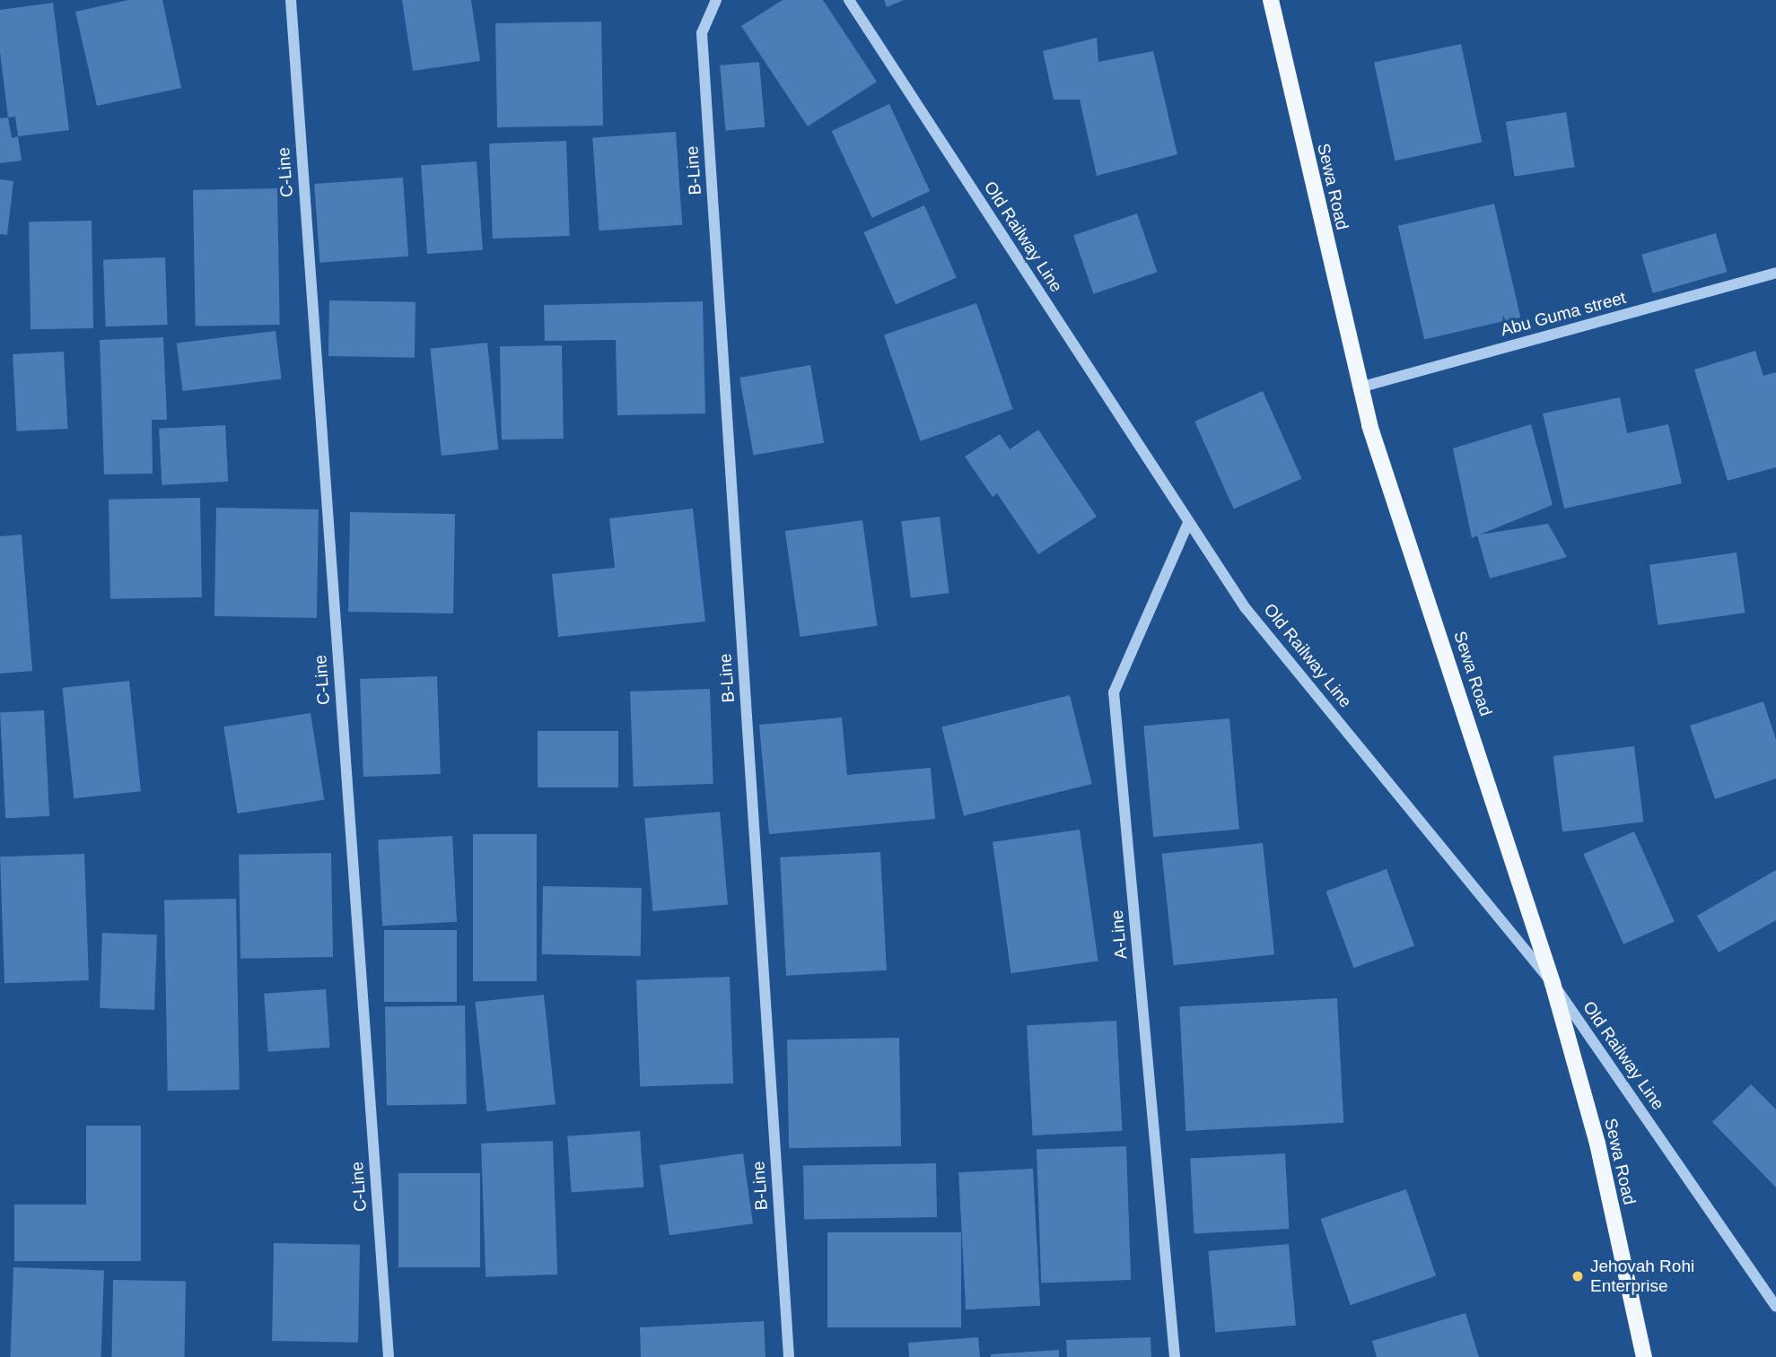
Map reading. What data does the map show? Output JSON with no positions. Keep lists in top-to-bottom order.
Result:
{
  "streets": {
    "main road": ["Sewa Road"],
    "street": [
      "B-Line",
      "C-Line",
      "Old Railway Line",
      "Abu Guma street",
      "A-Line"
    ]
  },
  "crossings": [
    ["Sewa Road", "Old Railway Line"],
    ["Sewa Road", "Abu Guma street"],
    ["Old Railway Line", "A-Line"]
  ],
  "places": ["Jehovah Rohi Enterprise"]
}
